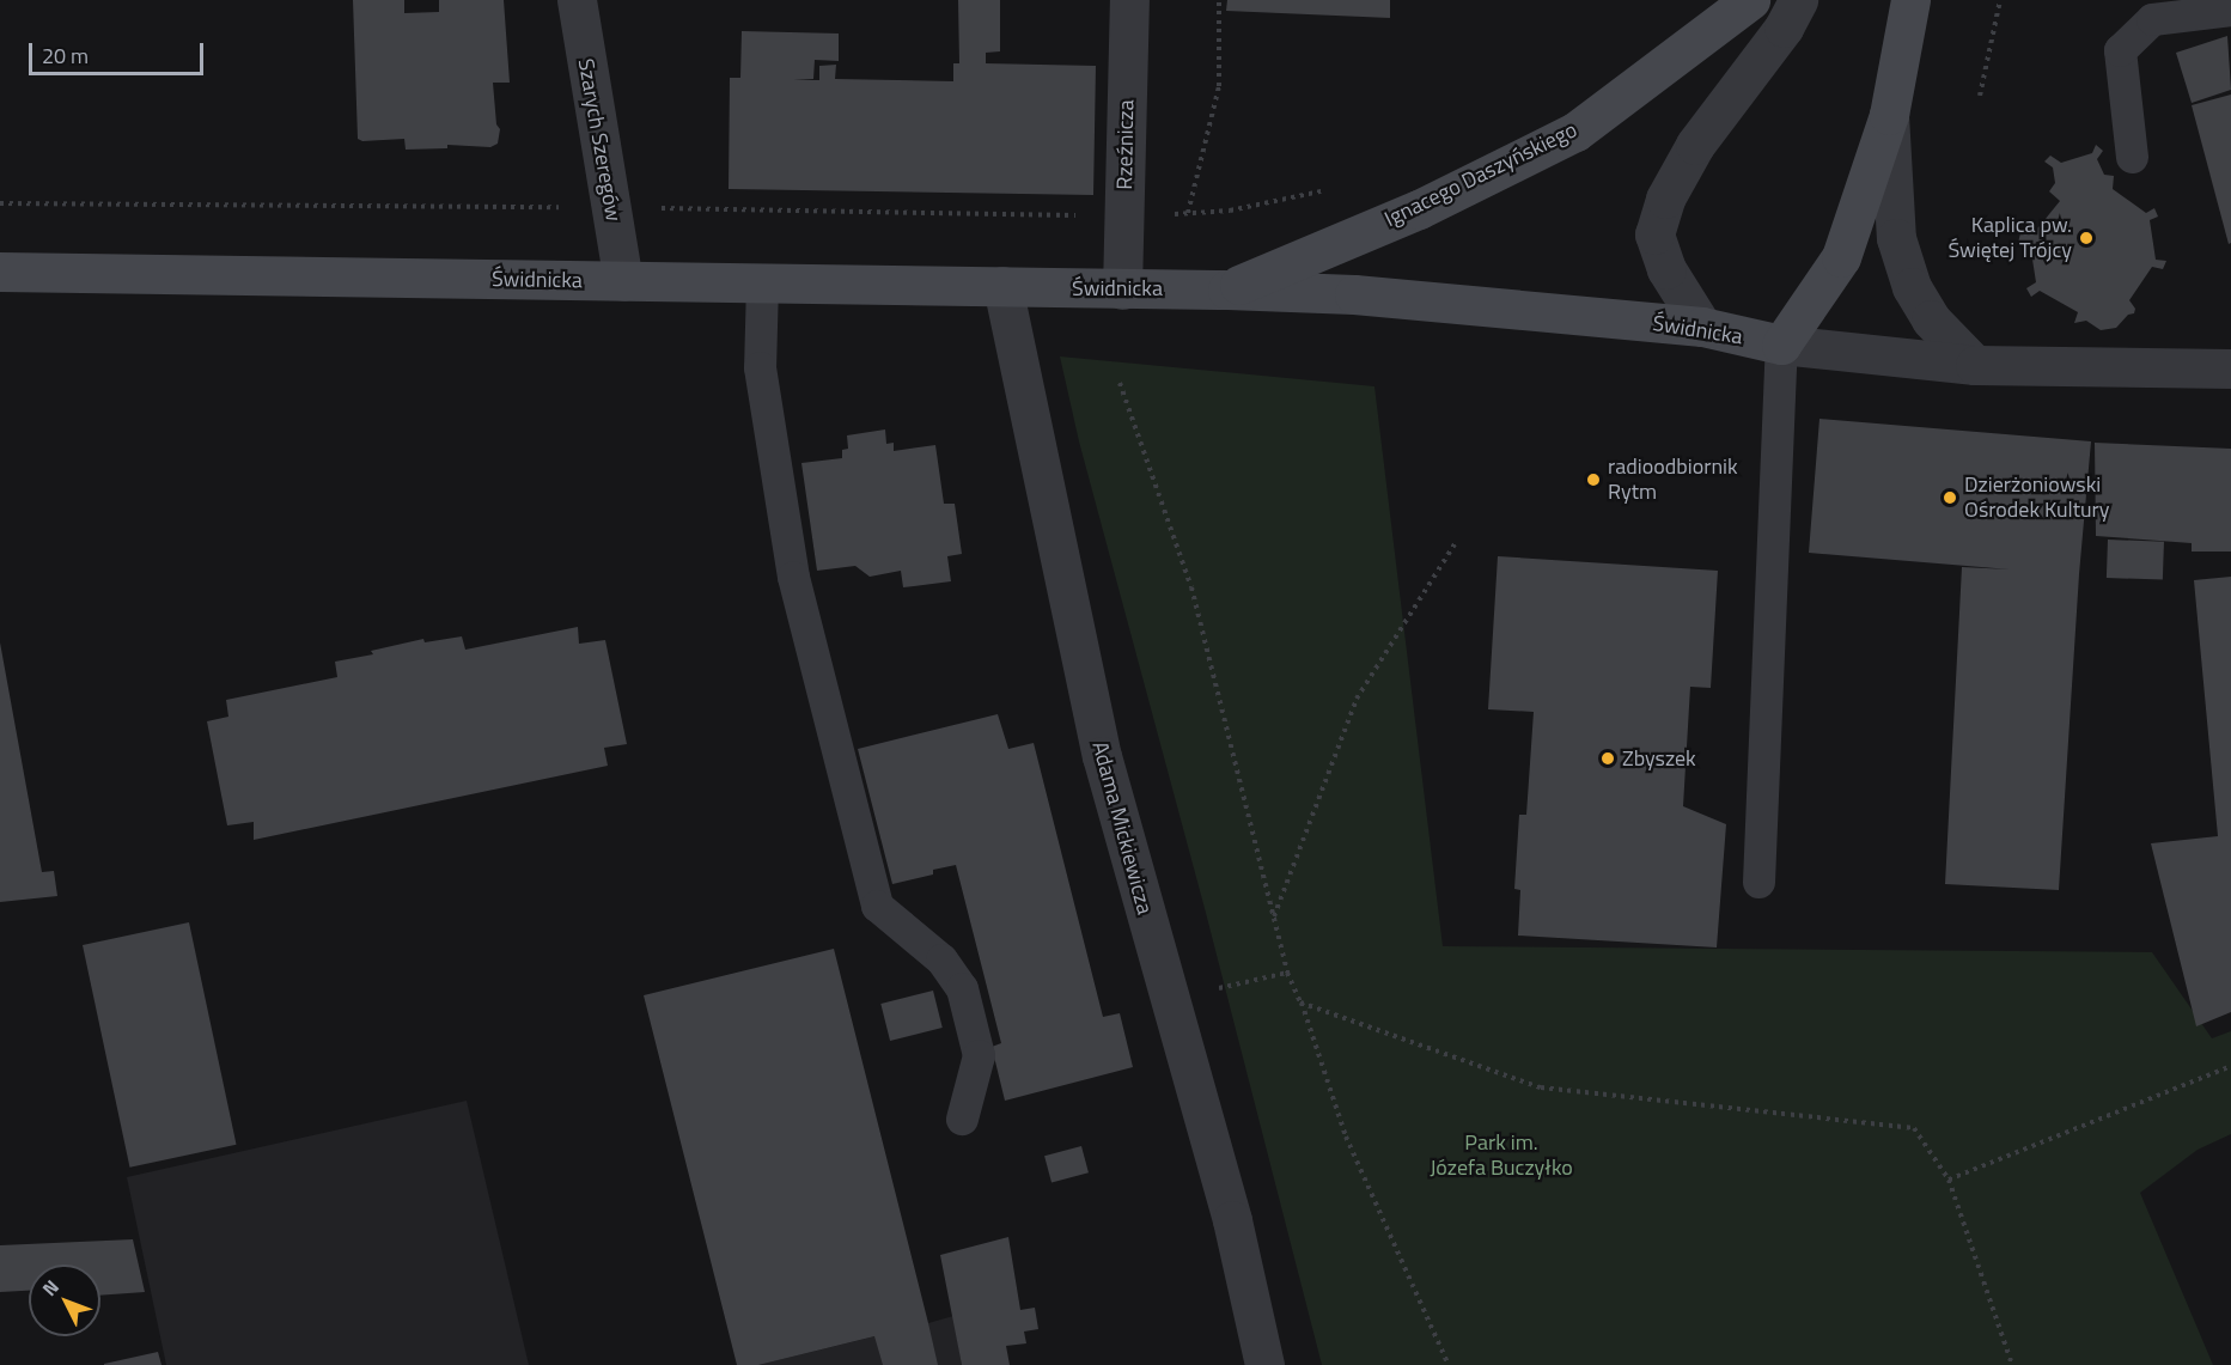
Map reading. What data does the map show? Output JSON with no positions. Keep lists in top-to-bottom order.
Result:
{
  "streets": {
    "street": [
      "Szarych Szeregów",
      "Rzeźnicza",
      "Ignacego Daszyńskiego",
      "Świdnicka",
      "Adama Mickiewicza"
    ]
  },
  "crossings": [
    ["Szarych Szeregów", "Świdnicka"],
    ["Rzeźnicza", "Świdnicka"],
    ["Ignacego Daszyńskiego", "Świdnicka"],
    ["Świdnicka", "Adama Mickiewicza"]
  ],
  "parks": ["Park im. Józefa Buczyłko"],
  "places": [
    "Kaplica pw. Świętej Trójcy",
    "radioodbiornik Rytm",
    "Dzierżoniowski Ośrodek Kultury",
    "Zbyszek"
  ],
  "scale_bar": "20 m",
  "north": "top left"
}
